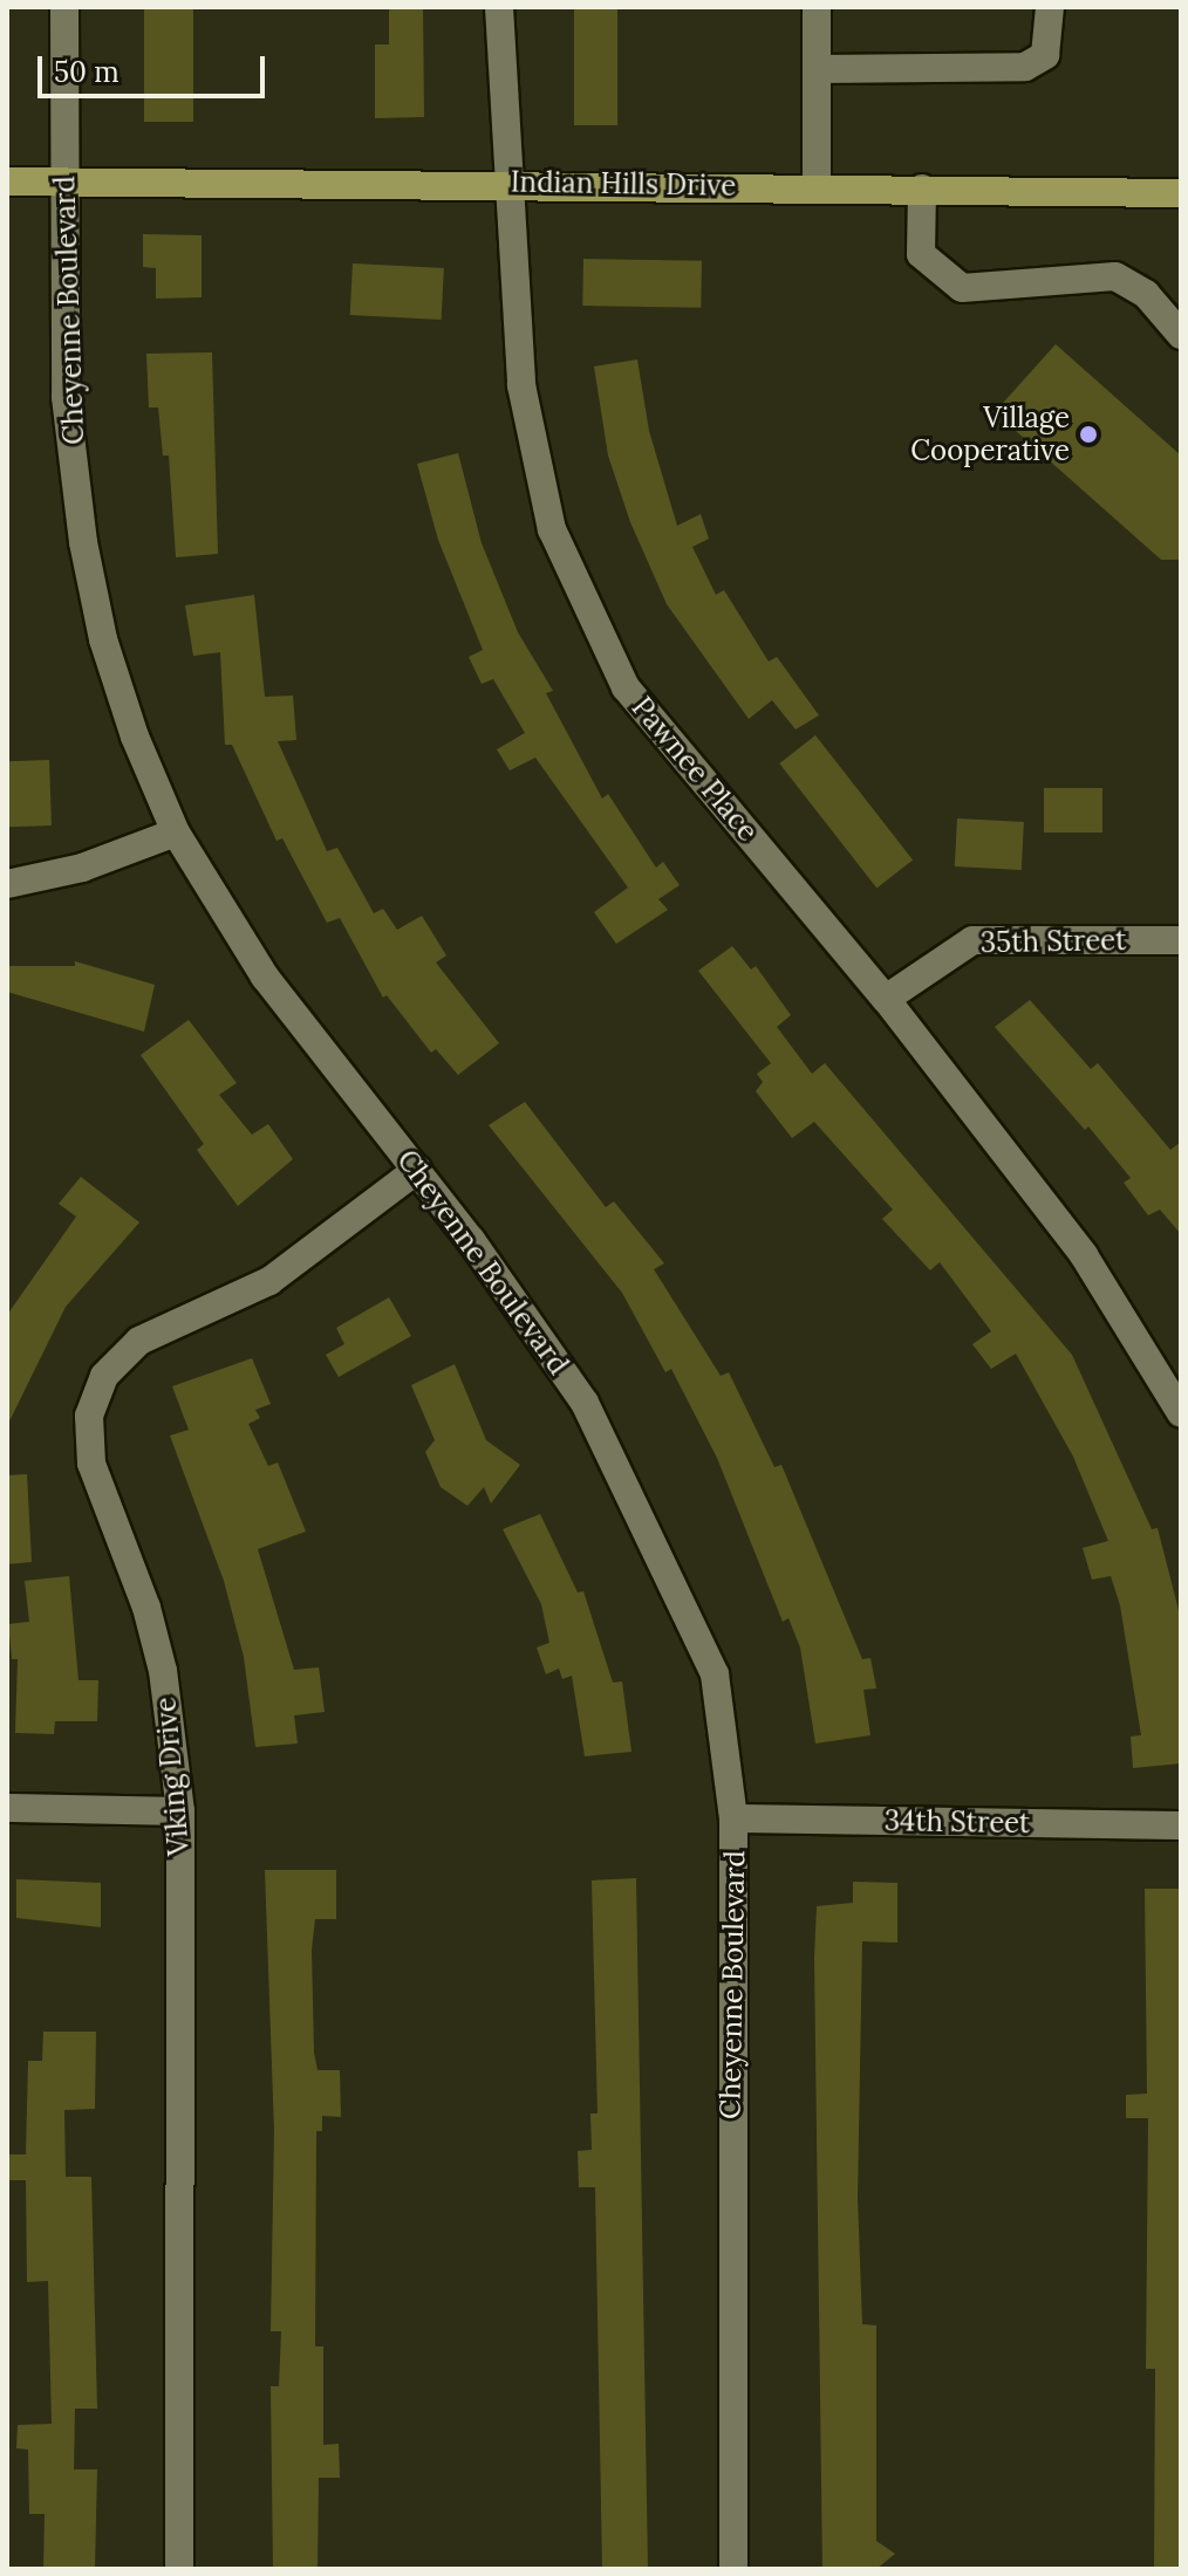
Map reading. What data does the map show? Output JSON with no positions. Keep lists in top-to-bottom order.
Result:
{
  "streets": {
    "main road": ["Indian Hills Drive"],
    "street": [
      "Cheyenne Boulevard",
      "Pawnee Place",
      "35th Street",
      "Viking Drive",
      "34th Street"
    ]
  },
  "crossings": [
    ["Indian Hills Drive", "Cheyenne Boulevard"],
    ["Indian Hills Drive", "Pawnee Place"],
    ["Cheyenne Boulevard", "Viking Drive"],
    ["Cheyenne Boulevard", "34th Street"],
    ["Pawnee Place", "35th Street"]
  ],
  "places": ["Village Cooperative"],
  "scale_bar": "50 m"
}
